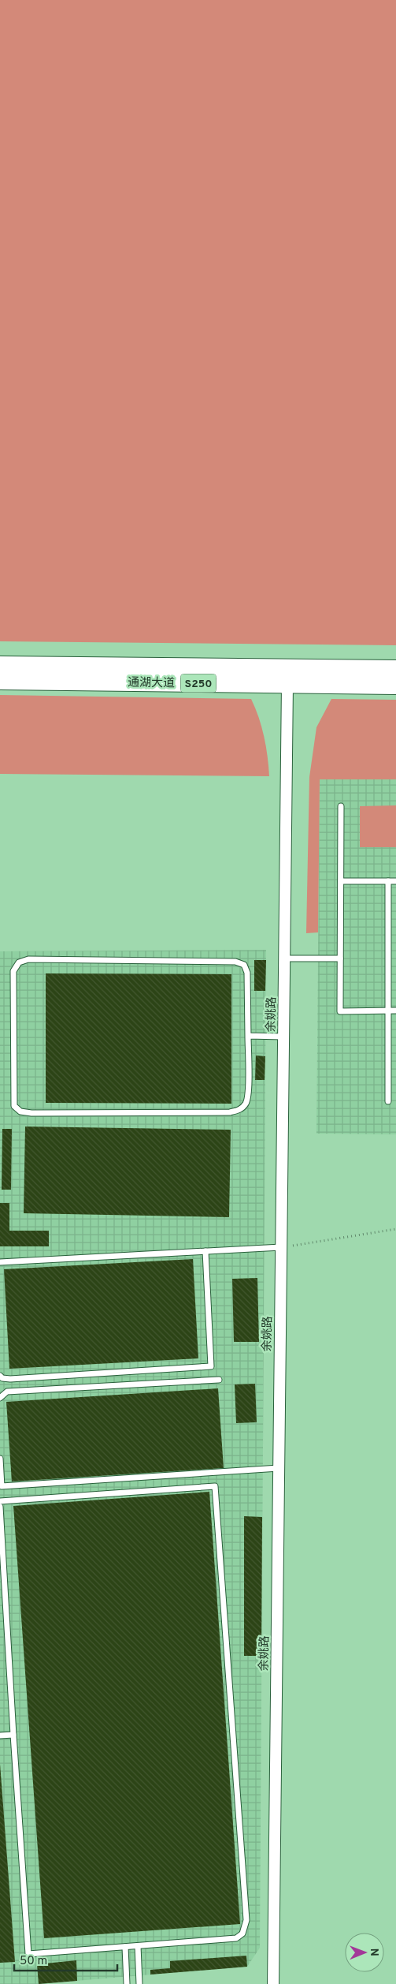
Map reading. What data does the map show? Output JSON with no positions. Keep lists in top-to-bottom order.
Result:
{
  "streets": {
    "main road": ["通湖大道", "S250"],
    "street": ["余姚路"]
  },
  "crossings": [
    ["通湖大道", "余姚路"]
  ],
  "scale_bar": "50 m",
  "north": "right"
}
